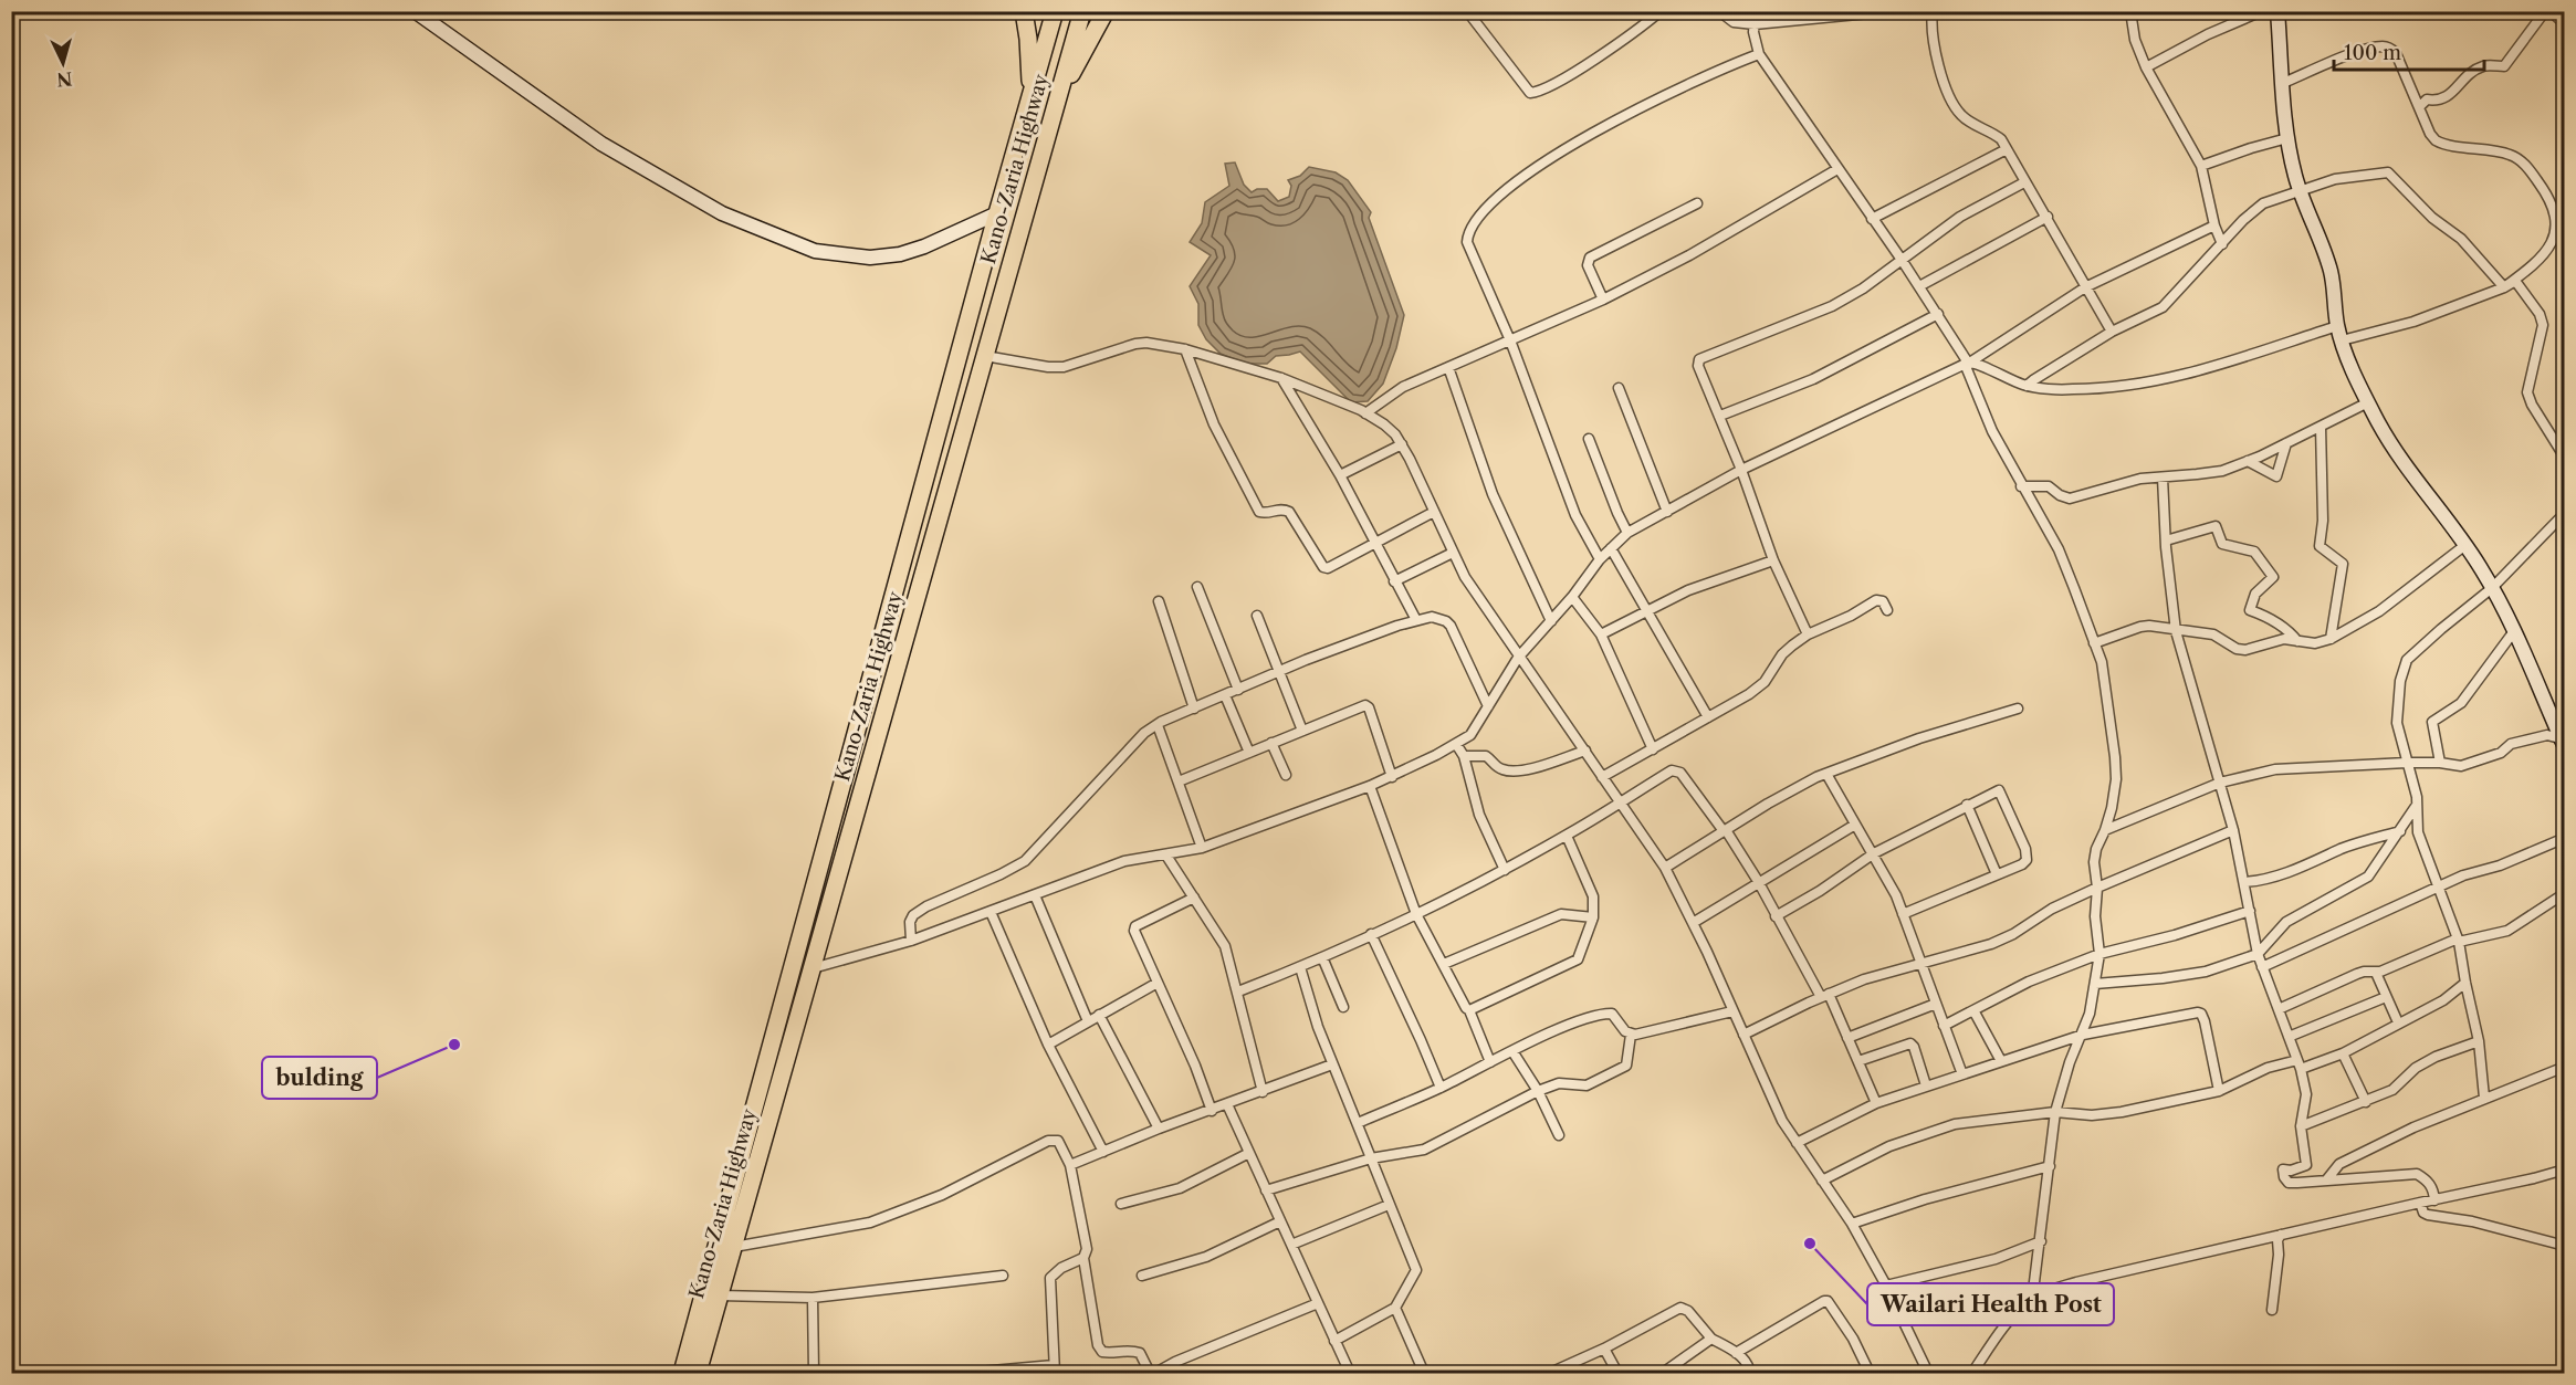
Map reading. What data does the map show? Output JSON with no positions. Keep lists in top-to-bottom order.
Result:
{
  "streets": {
    "highway": ["Kano-Zaria Highway"]
  },
  "places": ["bulding", "Wailari Health Post"],
  "scale_bar": "100 m",
  "north": "bottom"
}
